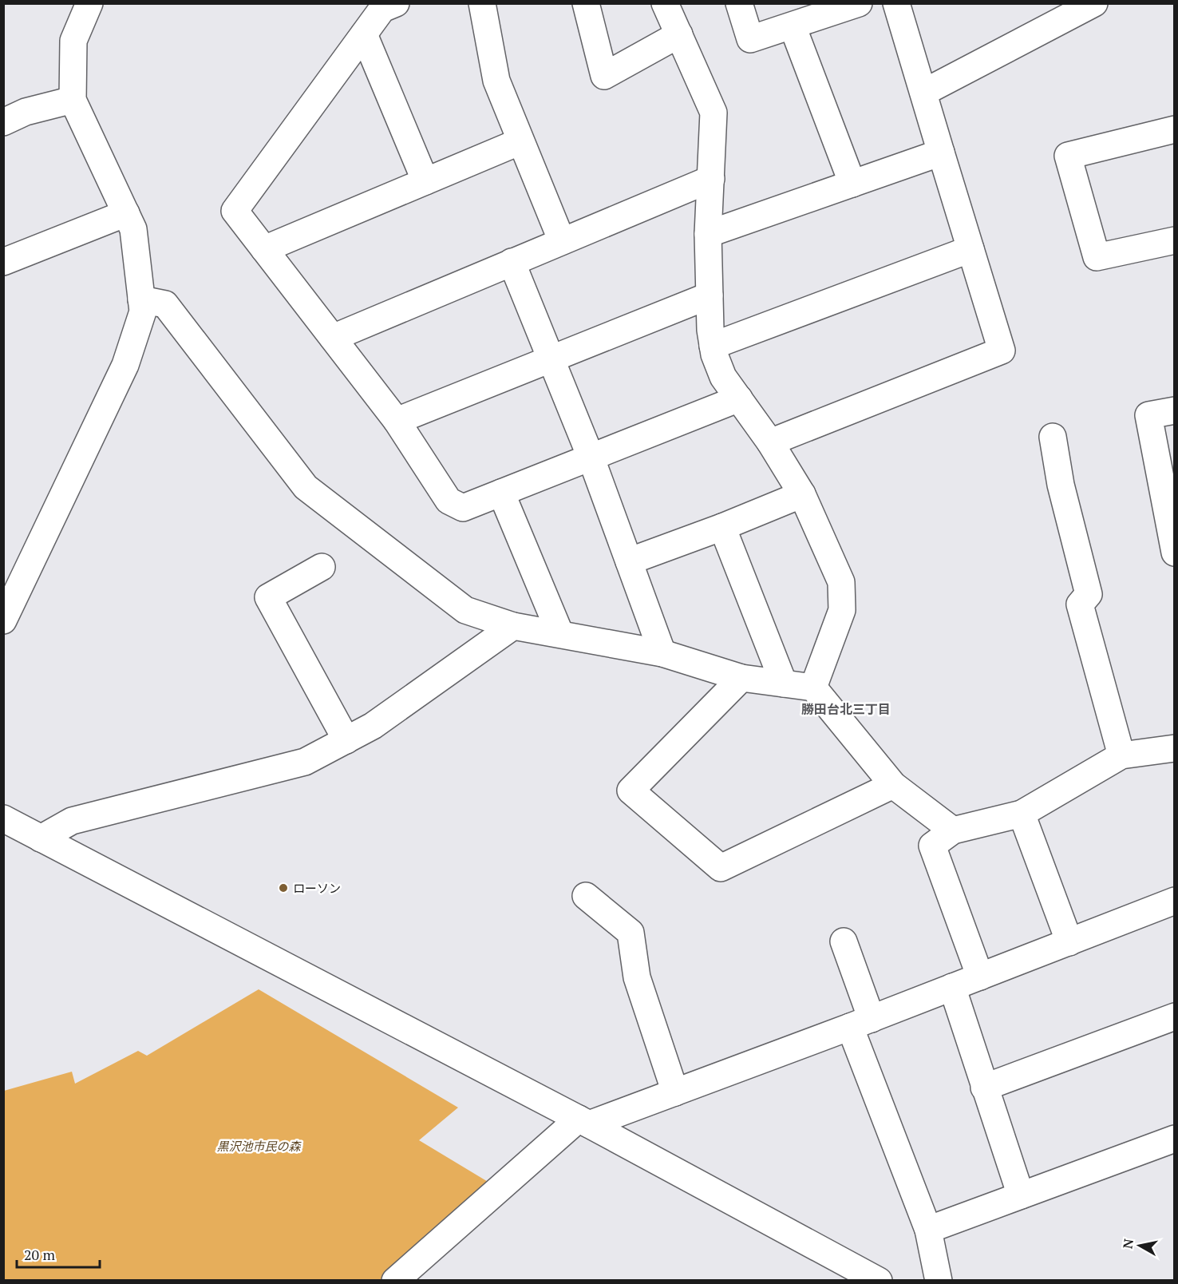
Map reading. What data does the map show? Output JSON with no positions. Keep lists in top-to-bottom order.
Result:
{
  "districts": ["勝田台北三丁目"],
  "parks": ["黒沢池市民の森"],
  "places": ["ローソン"],
  "scale_bar": "20 m",
  "north": "left"
}
